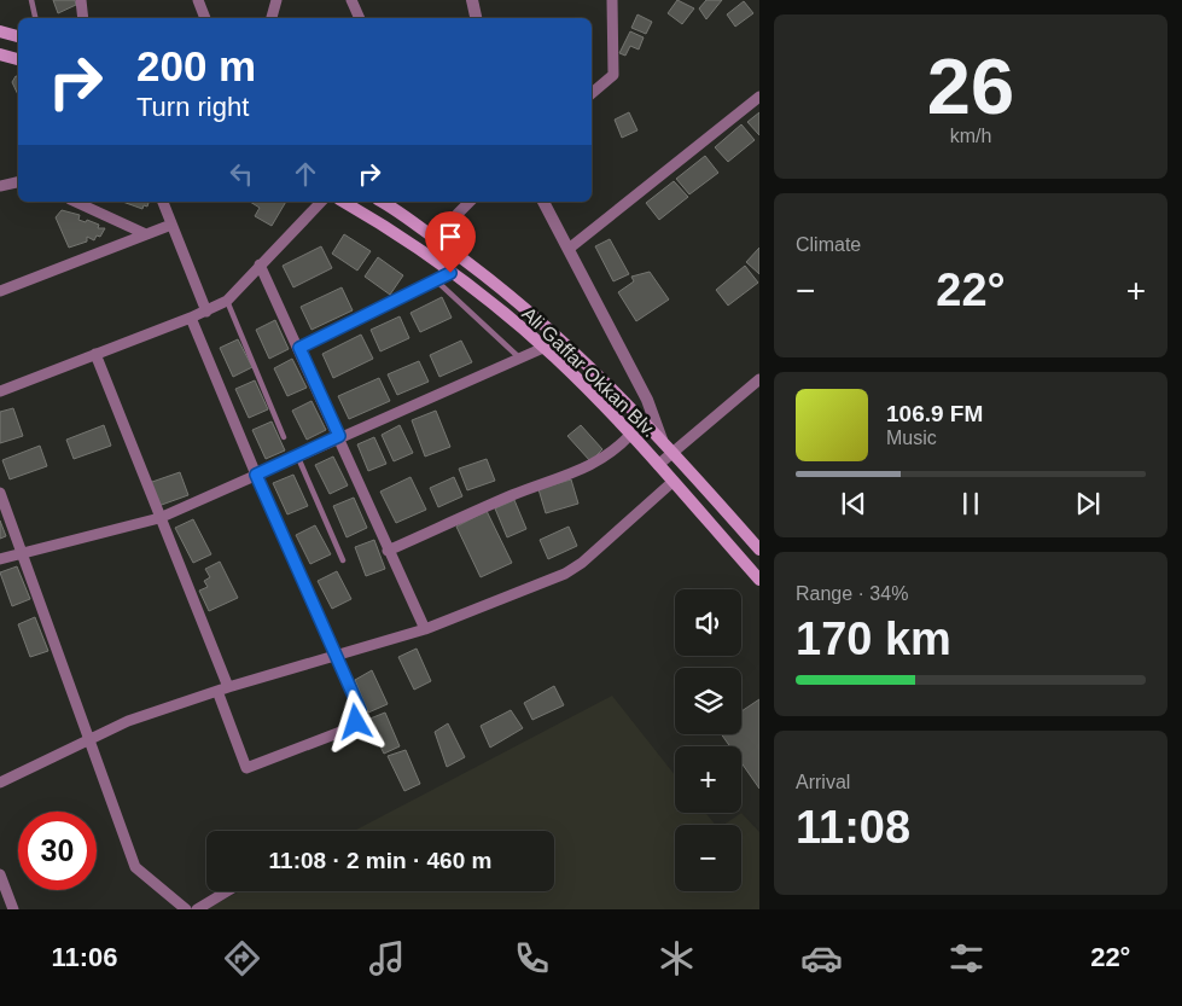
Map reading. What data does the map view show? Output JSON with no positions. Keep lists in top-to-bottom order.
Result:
{
  "streets": {
    "main road": ["Ali Gaffar Okkan Blv."]
  },
  "page": {
    "tile": [
      ["26", "km/h"],
      "Climate",
      ["Range · 34%", "170 km"],
      ["Arrival", "11:08"]
    ],
    "turn": ["200 m", "Turn right"],
    "heat": ["−", "22°", "+"],
    "song": ["106.9 FM", "Music"],
    "map_buttons": ["+", "−"],
    "limit": "30",
    "trip": "11:08 · 2 min · 460 m",
    "tabs": ["11:06", "22°"]
  }
}
